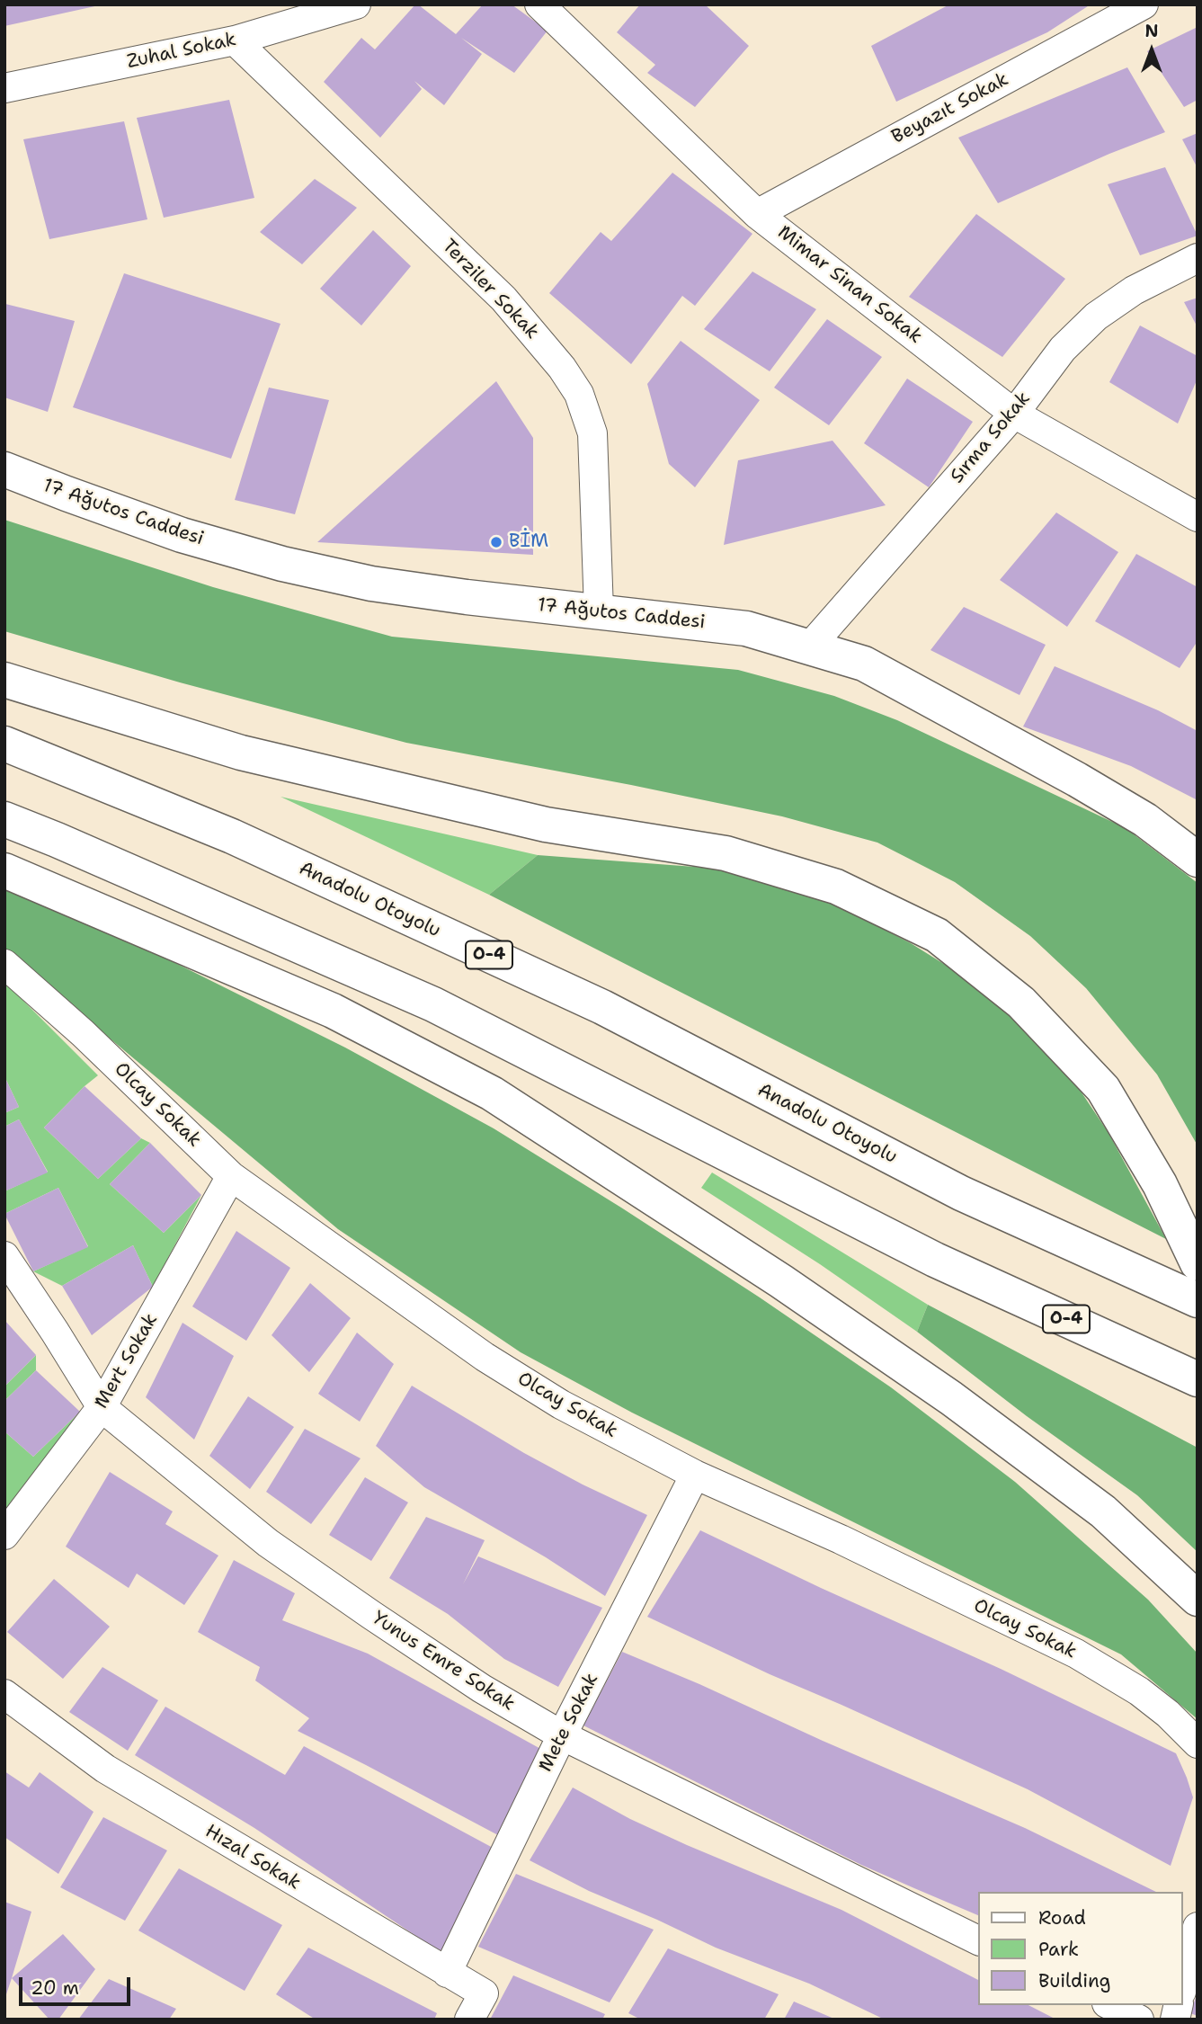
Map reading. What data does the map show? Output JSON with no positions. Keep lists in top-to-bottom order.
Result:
{
  "streets": {
    "main road": ["17 Ağutos Caddesi", "Anadolu Otoyolu", "O-4"],
    "street": [
      "Zuhal Sokak",
      "Beyazıt Sokak",
      "Mimar Sinan Sokak",
      "Terziler Sokak",
      "Sırma Sokak",
      "Olcay Sokak",
      "Mert Sokak",
      "Yunus Emre Sokak",
      "Mete Sokak",
      "Hızal Sokak"
    ]
  },
  "crossings": [
    ["Zuhal Sokak", "Terziler Sokak"],
    ["Beyazıt Sokak", "Mimar Sinan Sokak"],
    ["Mimar Sinan Sokak", "Sırma Sokak"],
    ["Terziler Sokak", "17 Ağutos Caddesi"],
    ["Sırma Sokak", "17 Ağutos Caddesi"],
    ["Olcay Sokak", "Mert Sokak"],
    ["Olcay Sokak", "Mete Sokak"],
    ["Mert Sokak", "Yunus Emre Sokak"],
    ["Yunus Emre Sokak", "Mete Sokak"],
    ["Mete Sokak", "Hızal Sokak"]
  ],
  "places": ["BİM"],
  "legend": ["Road", "Park", "Building"],
  "scale_bar": "20 m",
  "north": "top"
}
